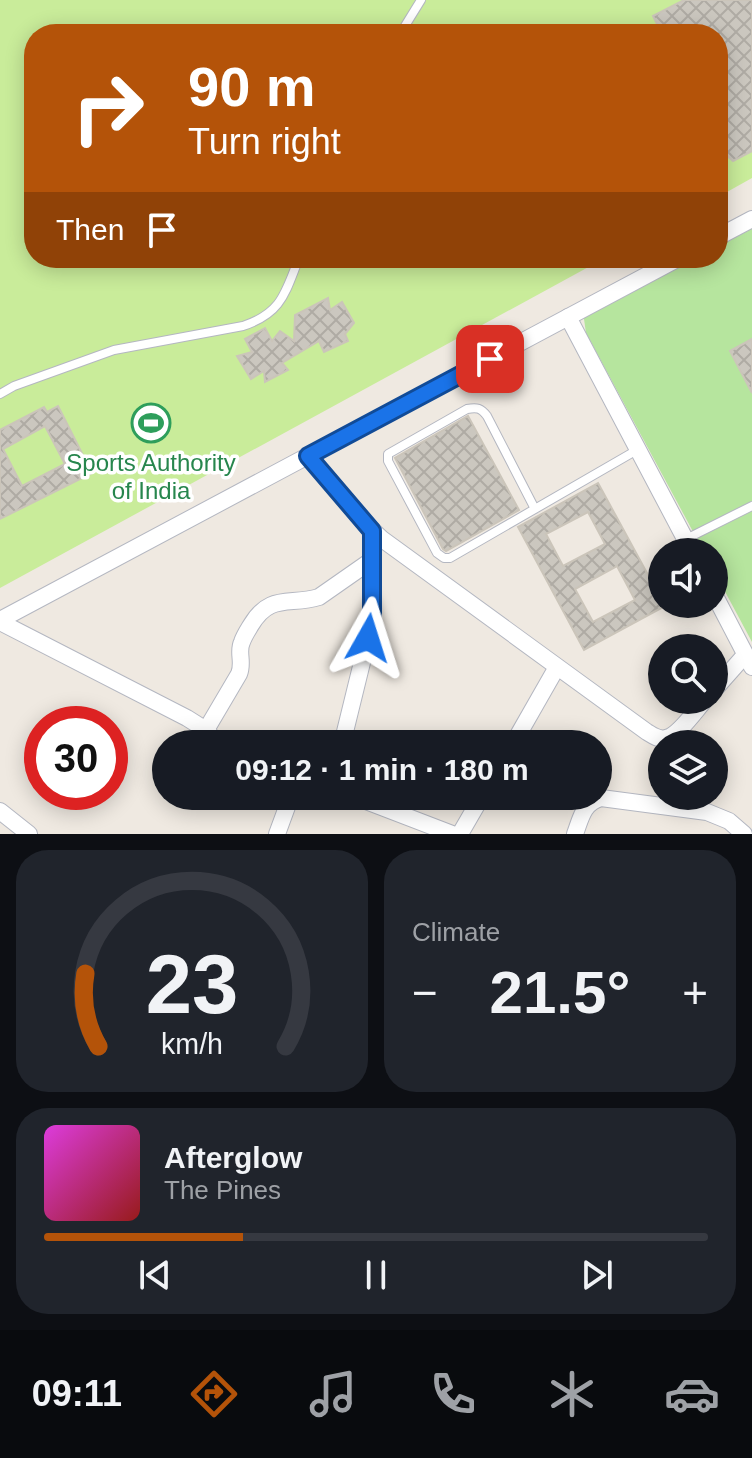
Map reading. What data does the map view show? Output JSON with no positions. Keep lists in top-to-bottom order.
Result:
{
  "places": {
    "sports": ["Sports Authority of India"]
  },
  "page": {
    "turn": ["90 m", "Turn right"],
    "then": "Then",
    "limit": "30",
    "trip": "09:12 · 1 min · 180 m",
    "tile": "Climate",
    "heat": ["−", "21.5°", "+"],
    "song": ["Afterglow", "The Pines"],
    "tabs": "09:11",
    "gauge": ["23", "km/h"]
  }
}
